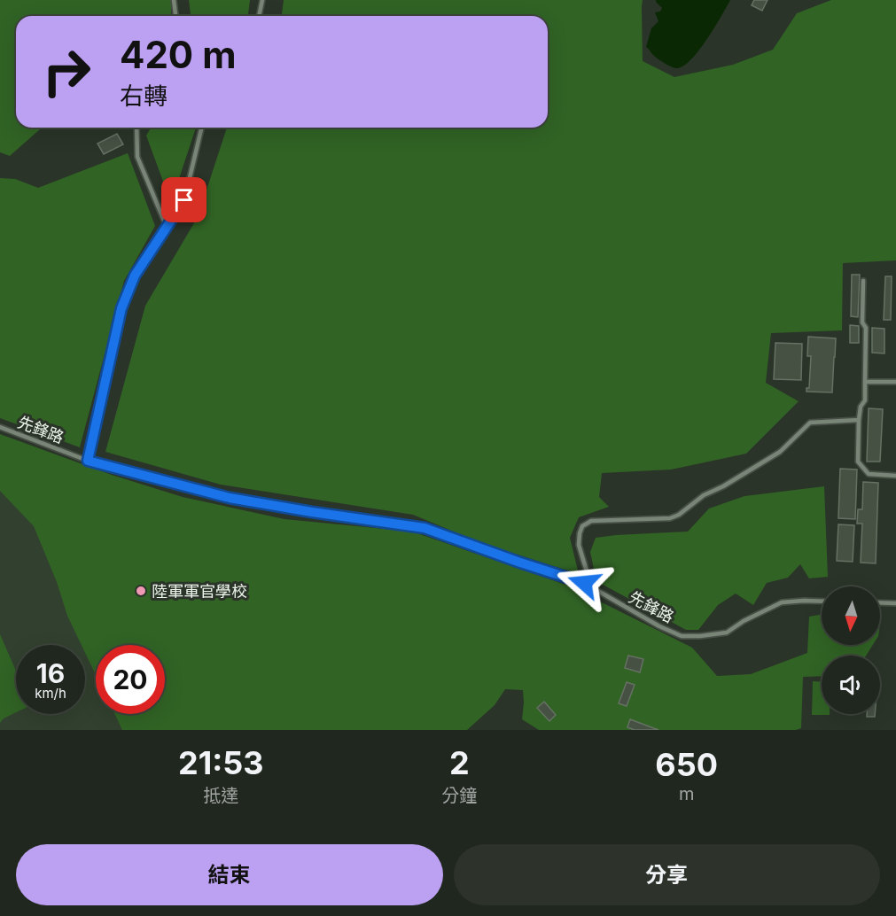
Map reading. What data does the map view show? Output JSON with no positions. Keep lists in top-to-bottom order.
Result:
{
  "streets": {
    "lane": ["先鋒路"]
  },
  "places": ["陸軍軍官學校"],
  "north": "bottom",
  "page": {
    "turn": ["420 m", "右轉"],
    "speed": "16 km/h",
    "limit": "20",
    "eta": [
      "21:53",
      "抵達",
      "2",
      "分鐘",
      "650",
      "m"
    ],
    "buttons": ["結束", "分享"]
  }
}
